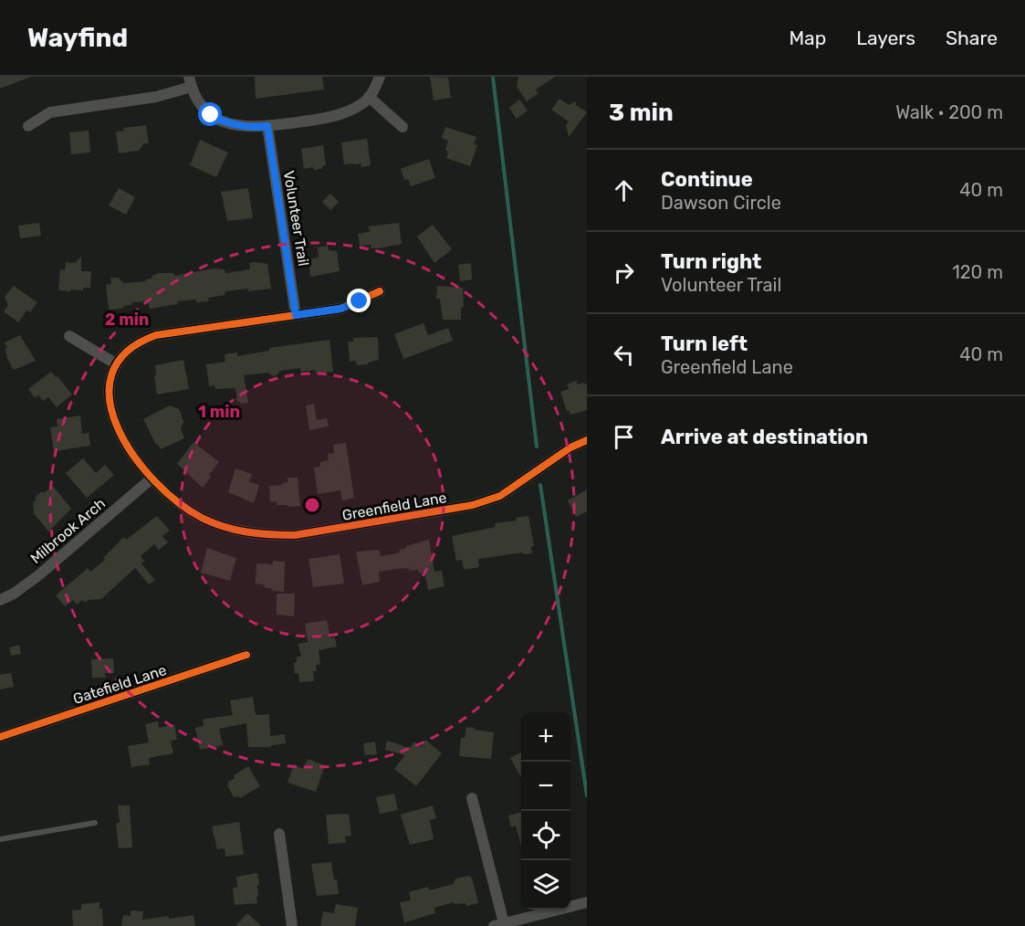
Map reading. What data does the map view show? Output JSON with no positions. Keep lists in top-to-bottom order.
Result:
{
  "streets": {
    "street": [
      "Volunteer Trail",
      "Greenfield Lane",
      "Milbrook Arch",
      "Gatefield Lane"
    ]
  },
  "crossings": [
    ["Volunteer Trail", "Greenfield Lane"],
    ["Greenfield Lane", "Milbrook Arch"]
  ],
  "page": {
    "header": "Wayfind",
    "nav": ["Map", "Layers", "Share"],
    "heading": ["3 min", "Walk · 200 m"],
    "list": [
      ["Continue", "Dawson Circle", "40 m"],
      ["Turn right", "Volunteer Trail", "120 m"],
      ["Turn left", "Greenfield Lane", "40 m"],
      "Arrive at destination"
    ],
    "map_buttons": ["+", "−"]
  },
  "rings": ["2 min", "1 min"]
}
